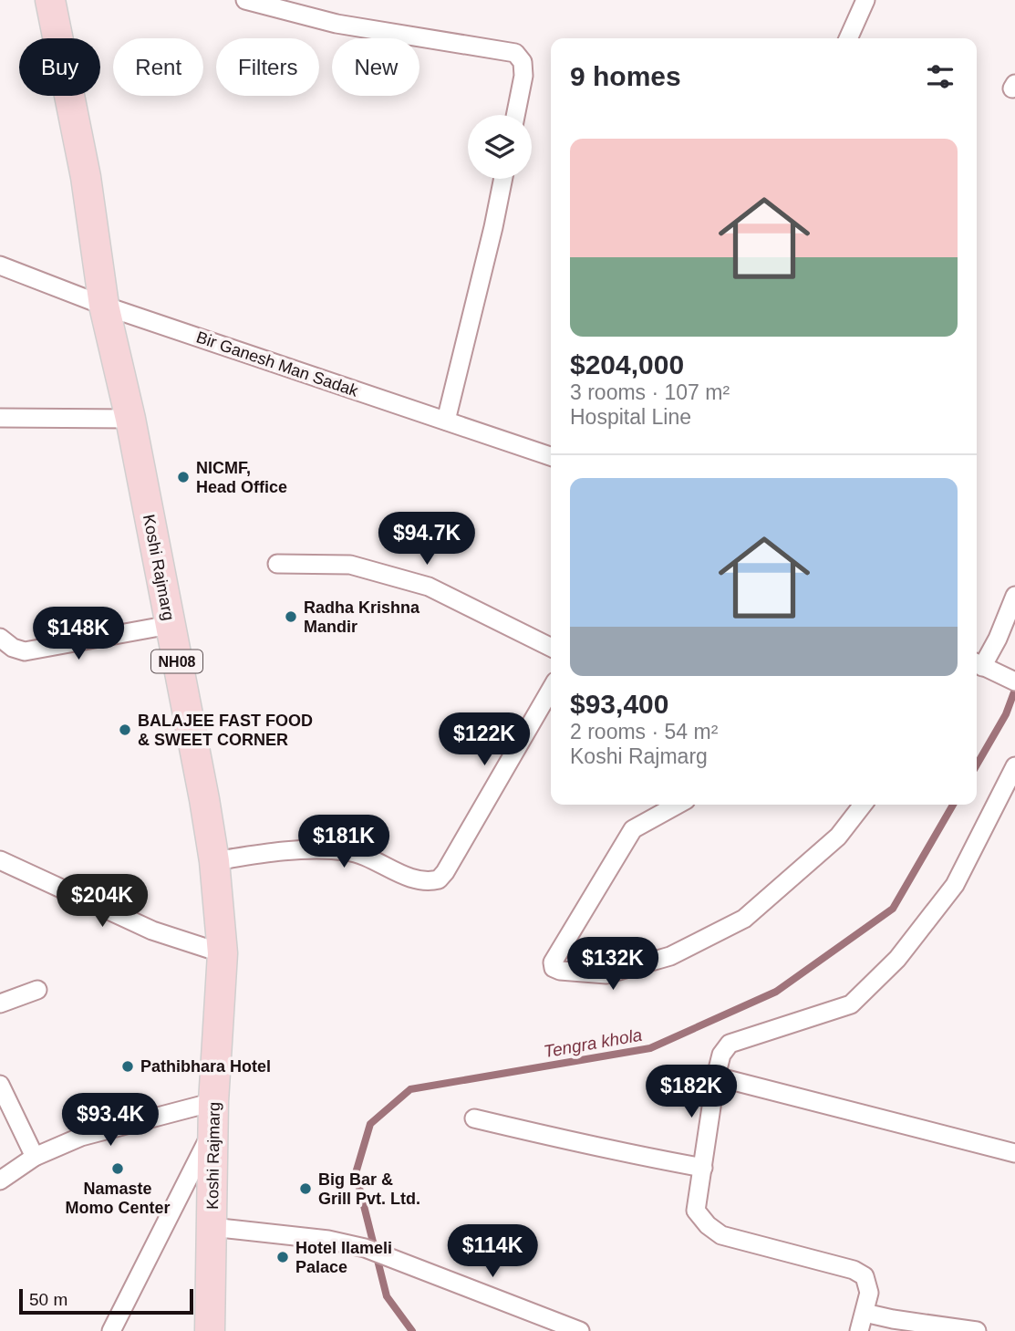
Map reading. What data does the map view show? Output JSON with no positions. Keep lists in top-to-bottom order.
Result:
{
  "streets": {
    "main road": ["Koshi Rajmarg", "NH08"],
    "street": ["Bir Ganesh Man Sadak"]
  },
  "crossings": [
    ["Bir Ganesh Man Sadak", "Koshi Rajmarg"]
  ],
  "water": ["Tengra khola"],
  "places": [
    "NICMF, Head Office",
    "Radha Krishna Mandir",
    "BALAJEE FAST FOOD & SWEET CORNER",
    "Pathibhara Hotel",
    "Namaste Momo Center",
    "Big Bar & Grill Pvt. Ltd.",
    "Hotel Ilameli Palace"
  ],
  "scale_bar": "50 m",
  "page": {
    "chip": [
      "Buy",
      "Rent",
      "Filters",
      "New"
    ],
    "heading": "9 homes",
    "list": [
      {
        "name": "$204,000",
        "note": "3 rooms · 107 m² · Hospital Line"
      },
      {
        "name": "$93,400",
        "note": "2 rooms · 54 m² · Koshi Rajmarg"
      }
    ],
    "price": [
      "$94.7K",
      "$148K",
      "$122K",
      "$181K",
      "$204K",
      "$132K",
      "$182K",
      "$93.4K",
      "$114K"
    ],
    "scale": "50 m"
  }
}
